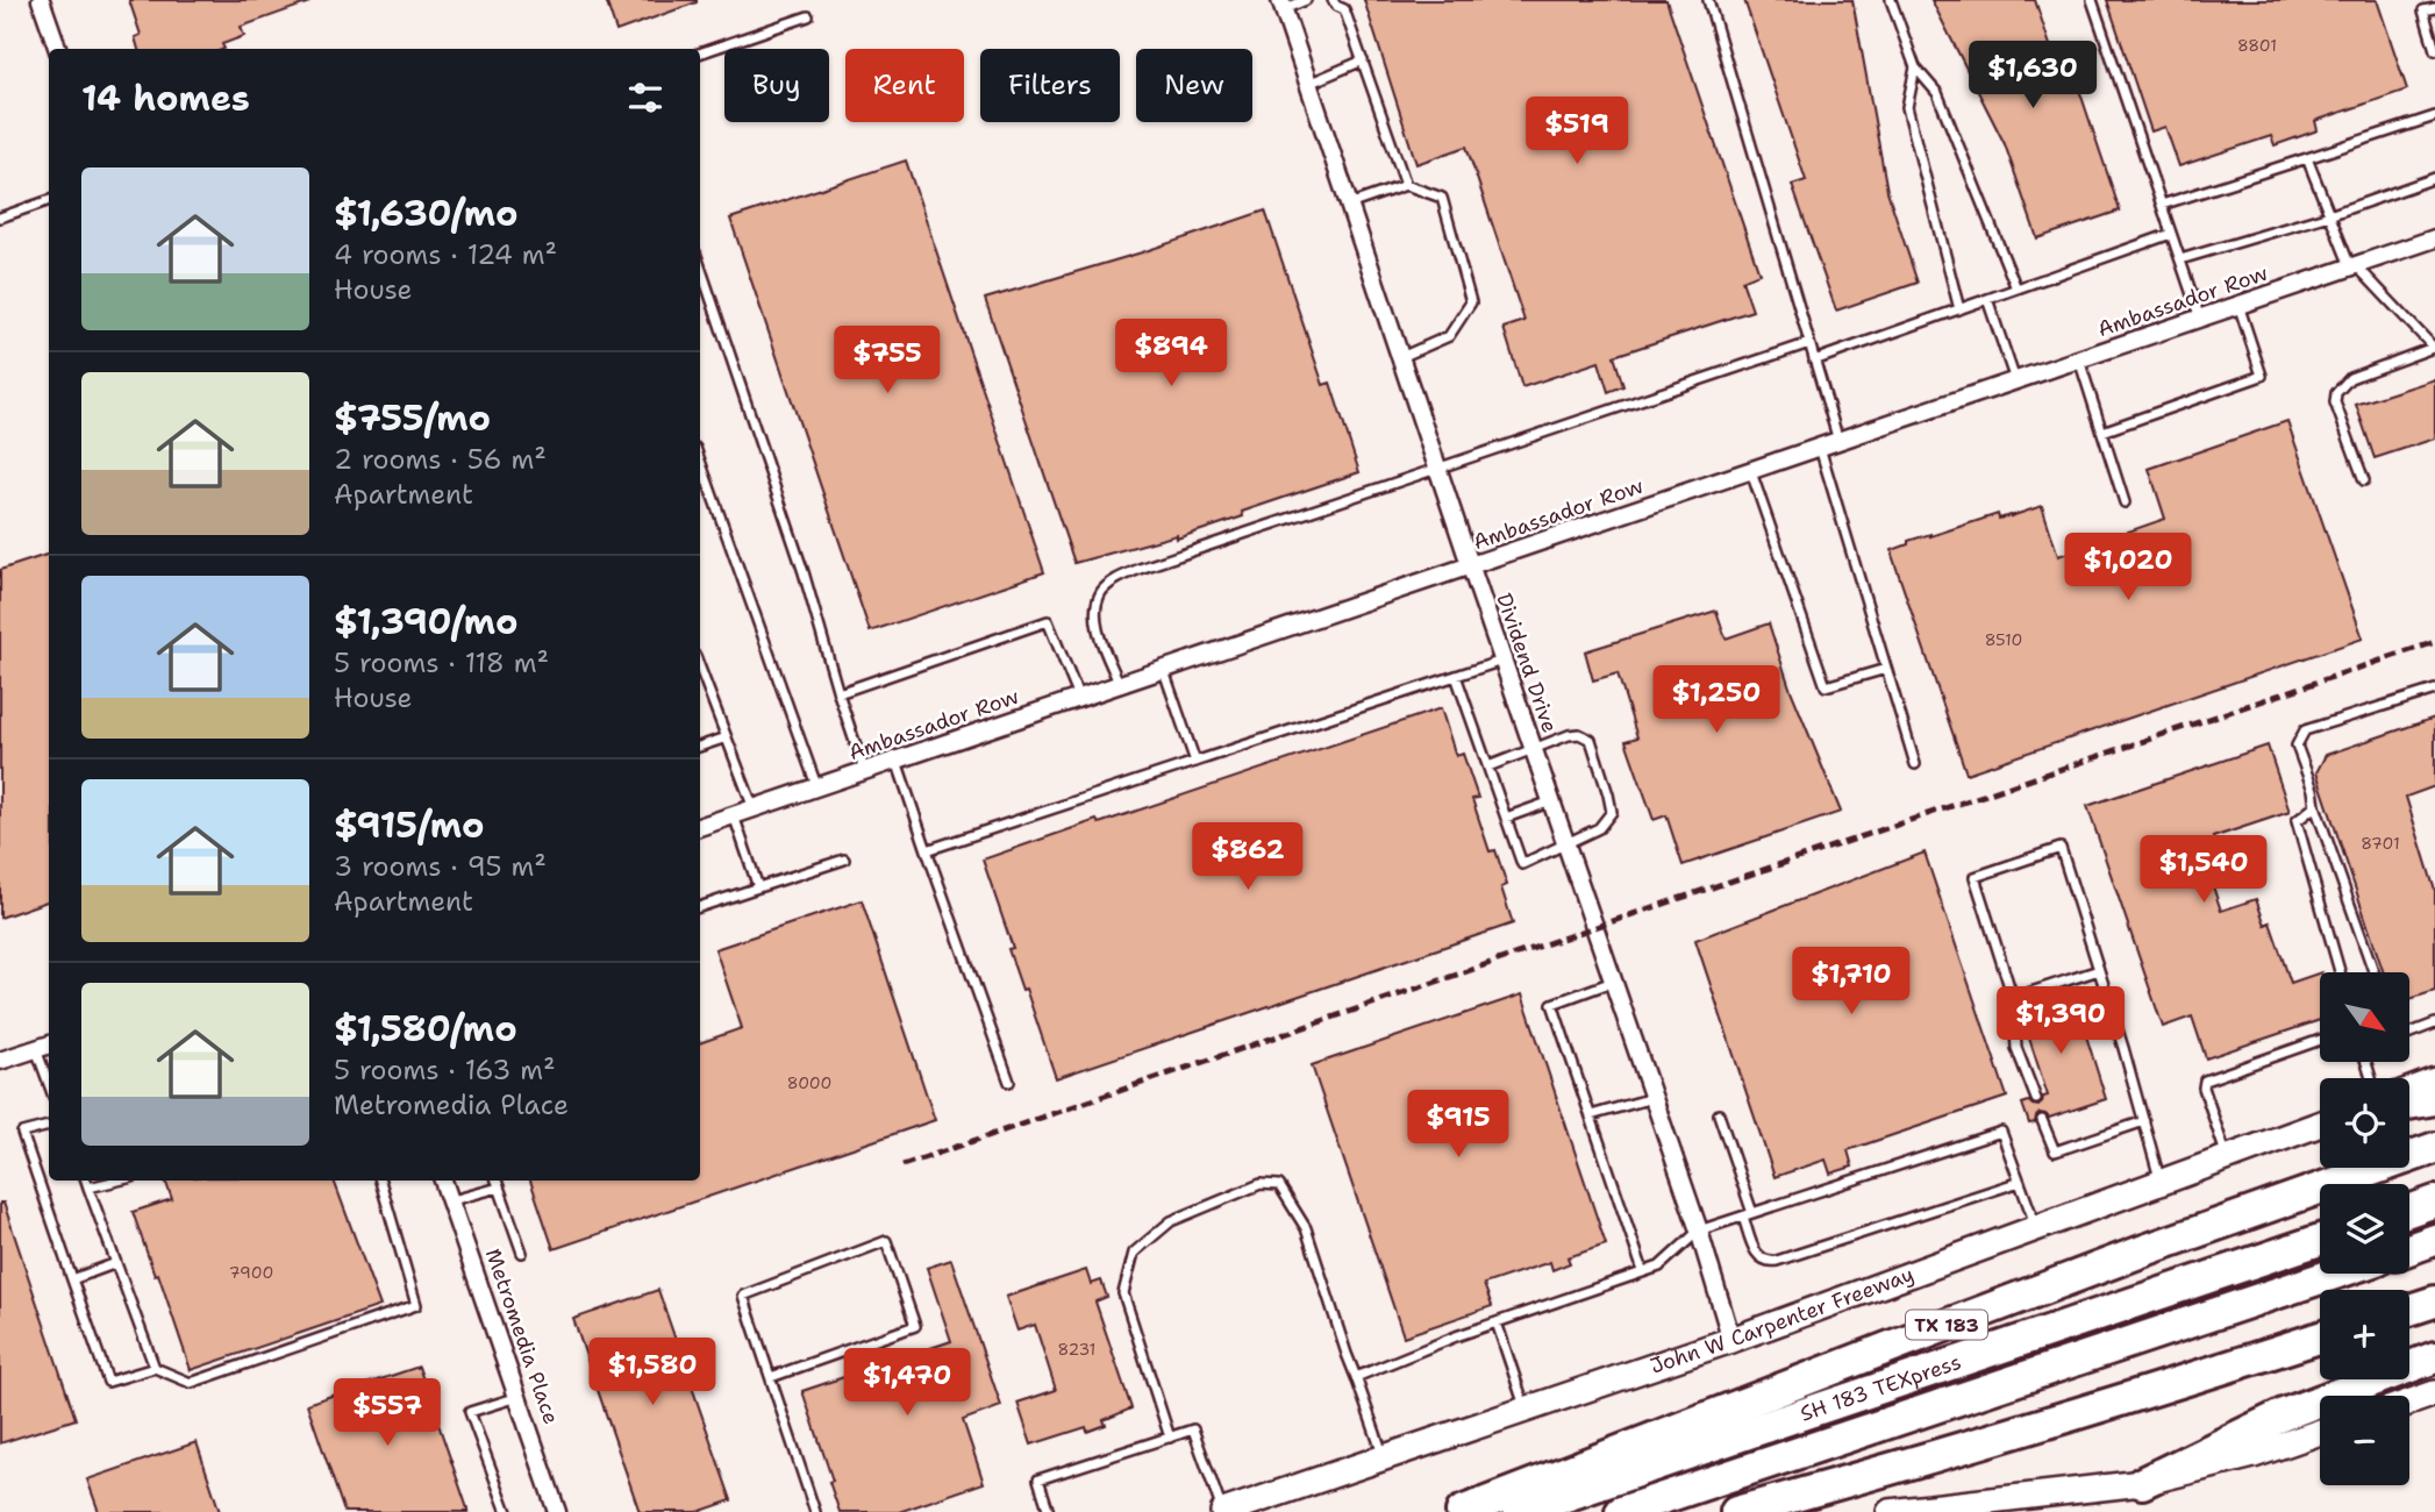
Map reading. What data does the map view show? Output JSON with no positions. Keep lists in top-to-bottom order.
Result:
{
  "streets": {
    "highway": ["TX 183", "SH 183 TEXpress"],
    "main road": ["John W Carpenter Freeway"],
    "street": ["Ambassador Row", "Dividend Drive", "Metromedia Place"]
  },
  "crossings": [
    ["Ambassador Row", "Dividend Drive"],
    ["Dividend Drive", "John W Carpenter Freeway"]
  ],
  "house_numbers": [
    "8801",
    "8510",
    "8701",
    "8000",
    "7900",
    "8231"
  ],
  "north": "bottom right",
  "page": {
    "price": [
      "$1,630",
      "$519",
      "$894",
      "$755",
      "$1,020",
      "$1,250",
      "$862",
      "$1,540",
      "$1,710",
      "$1,390",
      "$915",
      "$1,580",
      "$1,470",
      "$557"
    ],
    "chip": [
      "Buy",
      "Rent",
      "Filters",
      "New"
    ],
    "heading": "14 homes",
    "list": [
      {
        "name": "$1,630/mo",
        "note": "4 rooms · 124 m² · House"
      },
      {
        "name": "$755/mo",
        "note": "2 rooms · 56 m² · Apartment"
      },
      {
        "name": "$1,390/mo",
        "note": "5 rooms · 118 m² · House"
      },
      {
        "name": "$915/mo",
        "note": "3 rooms · 95 m² · Apartment"
      },
      {
        "name": "$1,580/mo",
        "note": "5 rooms · 163 m² · Metromedia Place"
      }
    ],
    "map_buttons": ["+", "−"]
  }
}
